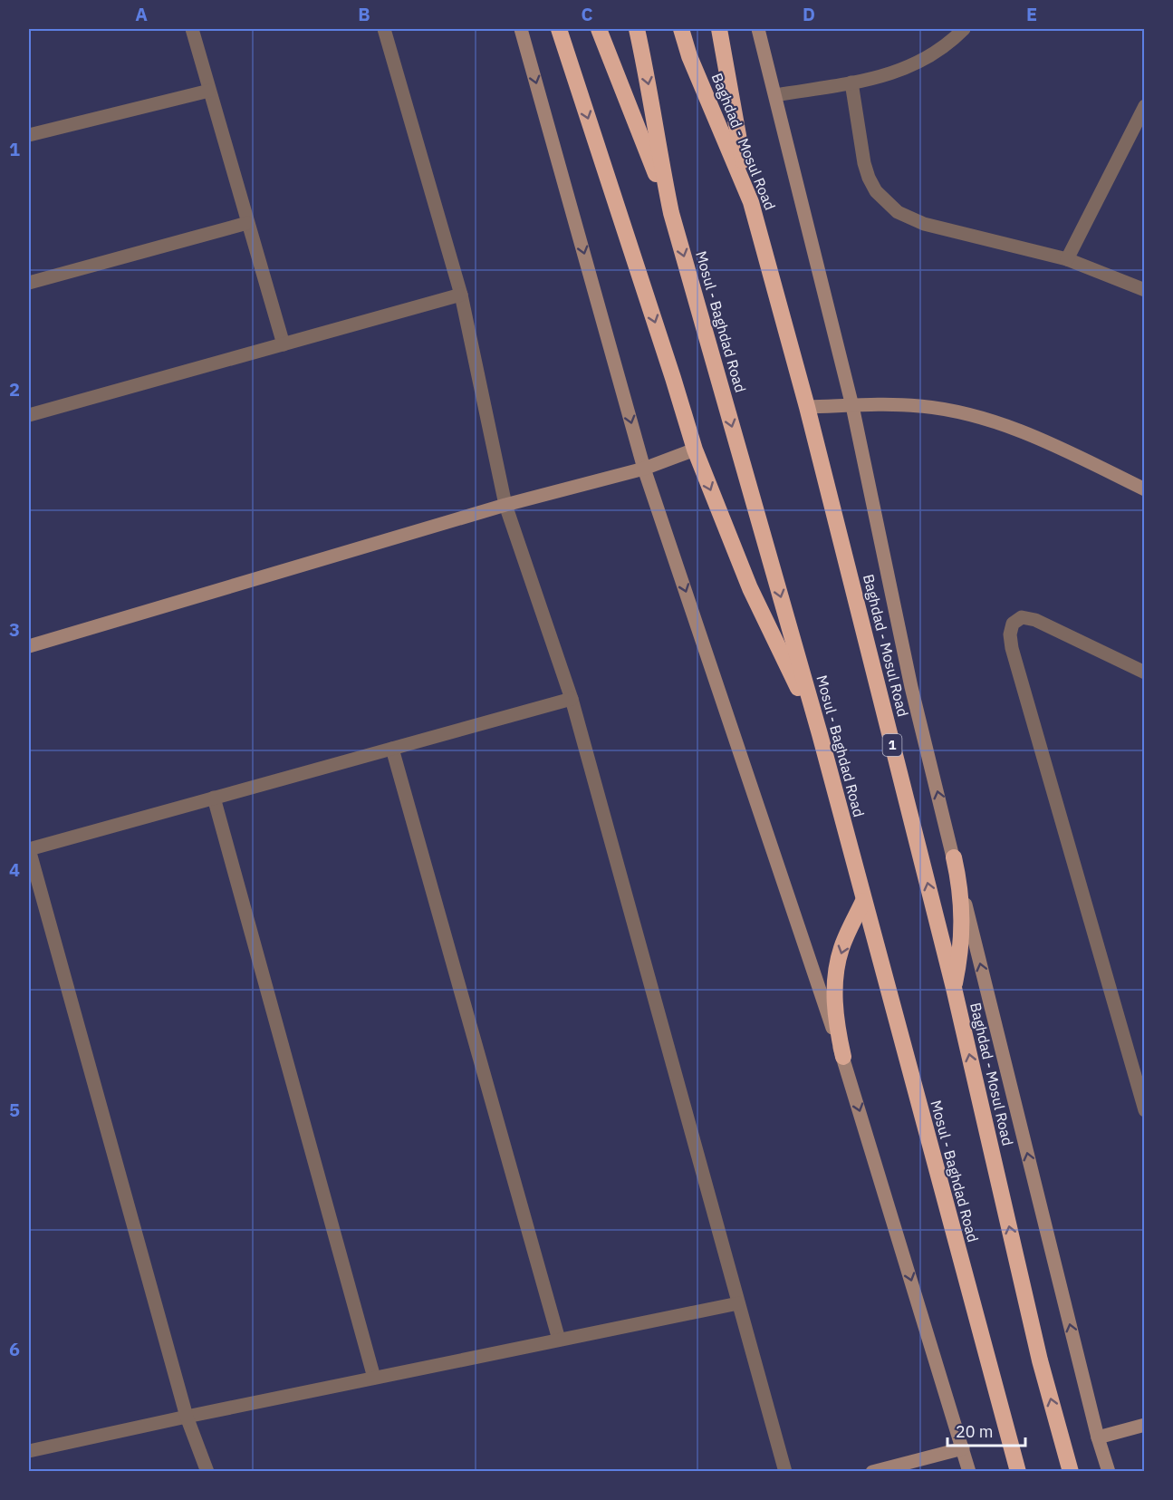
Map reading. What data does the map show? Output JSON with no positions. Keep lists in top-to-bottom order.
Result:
{
  "streets": {
    "highway": ["Baghdad - Mosul Road", "Mosul - Baghdad Road", "1"]
  },
  "scale_bar": "20 m",
  "grid": {
    "columns": [
      "A",
      "B",
      "C",
      "D",
      "E"
    ],
    "rows": [
      "1",
      "2",
      "3",
      "4",
      "5",
      "6"
    ]
  }
}
